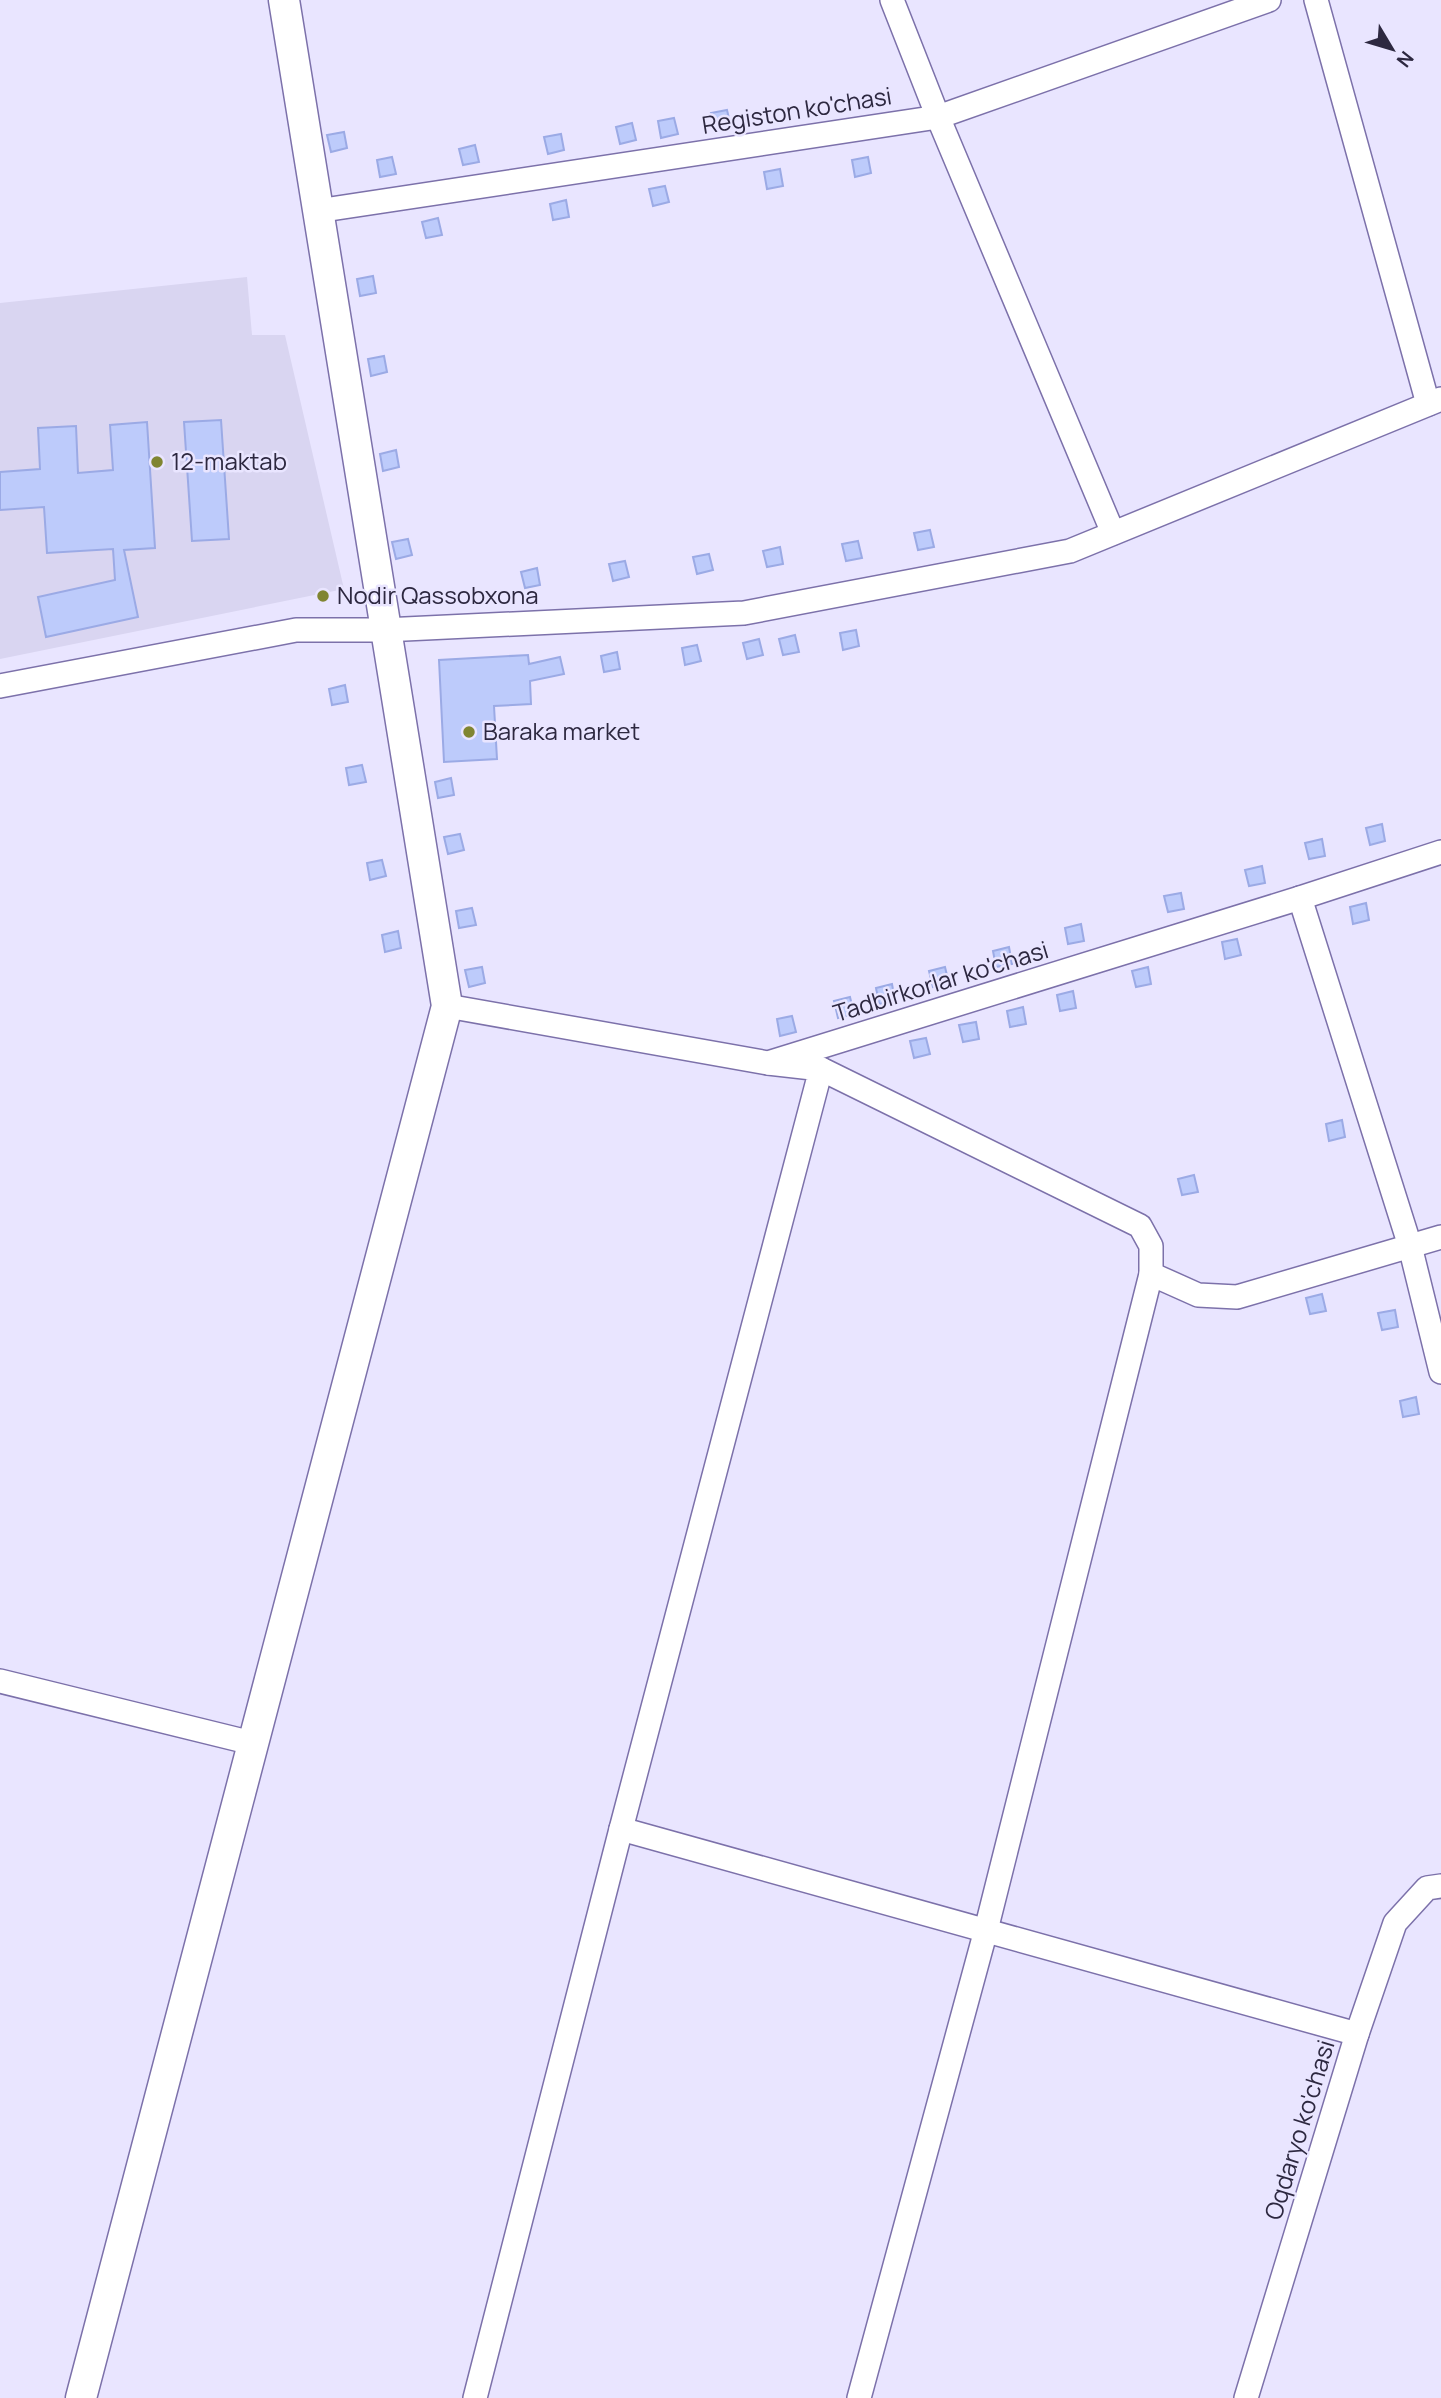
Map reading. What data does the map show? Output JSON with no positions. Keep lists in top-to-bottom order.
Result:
{
  "streets": {
    "street": ["Registon ko'chasi", "Tadbirkorlar ko'chasi", "Oqdaryo ko'chasi"]
  },
  "places": ["12-maktab", "Nodir Qassobxona", "Baraka market"],
  "north": "bottom right"
}
